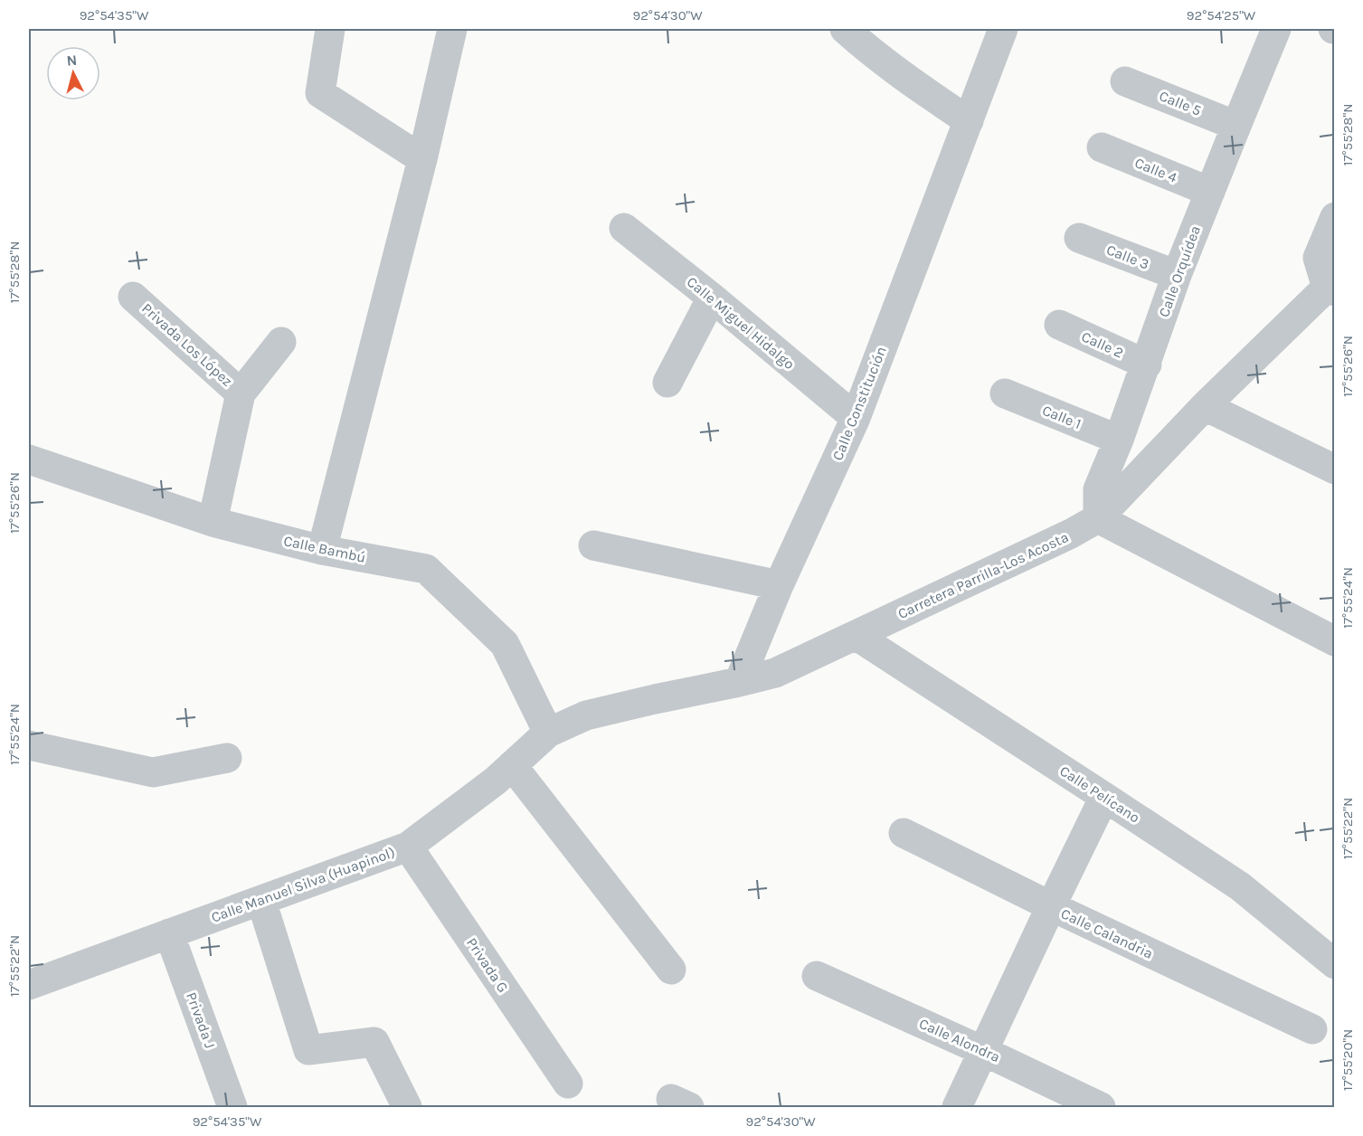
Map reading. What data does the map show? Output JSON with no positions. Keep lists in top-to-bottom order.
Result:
{
  "streets": {
    "street": [
      "Calle 5",
      "Calle 4",
      "Calle 3",
      "Calle Orquídea",
      "Calle Miguel Hidalgo",
      "Privada Los López",
      "Calle 2",
      "Calle Constitución",
      "Calle 1",
      "Calle Bambú",
      "Carretera Parrilla-Los Acosta",
      "Calle Pelícano",
      "Calle Manuel Silva (Huapinol)",
      "Calle Calandria",
      "Privada G",
      "Privada J",
      "Calle Alondra"
    ]
  },
  "crossings": [
    ["Calle 5", "Calle Orquídea"],
    ["Calle 4", "Calle Orquídea"],
    ["Calle 3", "Calle Orquídea"],
    ["Calle Orquídea", "Calle 2"],
    ["Calle Orquídea", "Calle 1"],
    ["Calle Orquídea", "Carretera Parrilla-Los Acosta"],
    ["Calle Miguel Hidalgo", "Calle Constitución"],
    ["Privada Los López", "Calle Bambú"],
    ["Calle Constitución", "Carretera Parrilla-Los Acosta"],
    ["Calle Bambú", "Carretera Parrilla-Los Acosta"],
    ["Calle Bambú", "Calle Manuel Silva (Huapinol)"],
    ["Carretera Parrilla-Los Acosta", "Calle Pelícano"],
    ["Carretera Parrilla-Los Acosta", "Calle Manuel Silva (Huapinol)"],
    ["Calle Manuel Silva (Huapinol)", "Privada G"],
    ["Calle Manuel Silva (Huapinol)", "Privada J"]
  ],
  "north": "top",
  "coordinates": [
    "92°54'35\"W",
    "92°54'30\"W",
    "92°54'25\"W",
    "17°55'28\"N",
    "17°55'26\"N",
    "17°55'24\"N",
    "17°55'22\"N",
    "17°55'20\"N"
  ]
}
